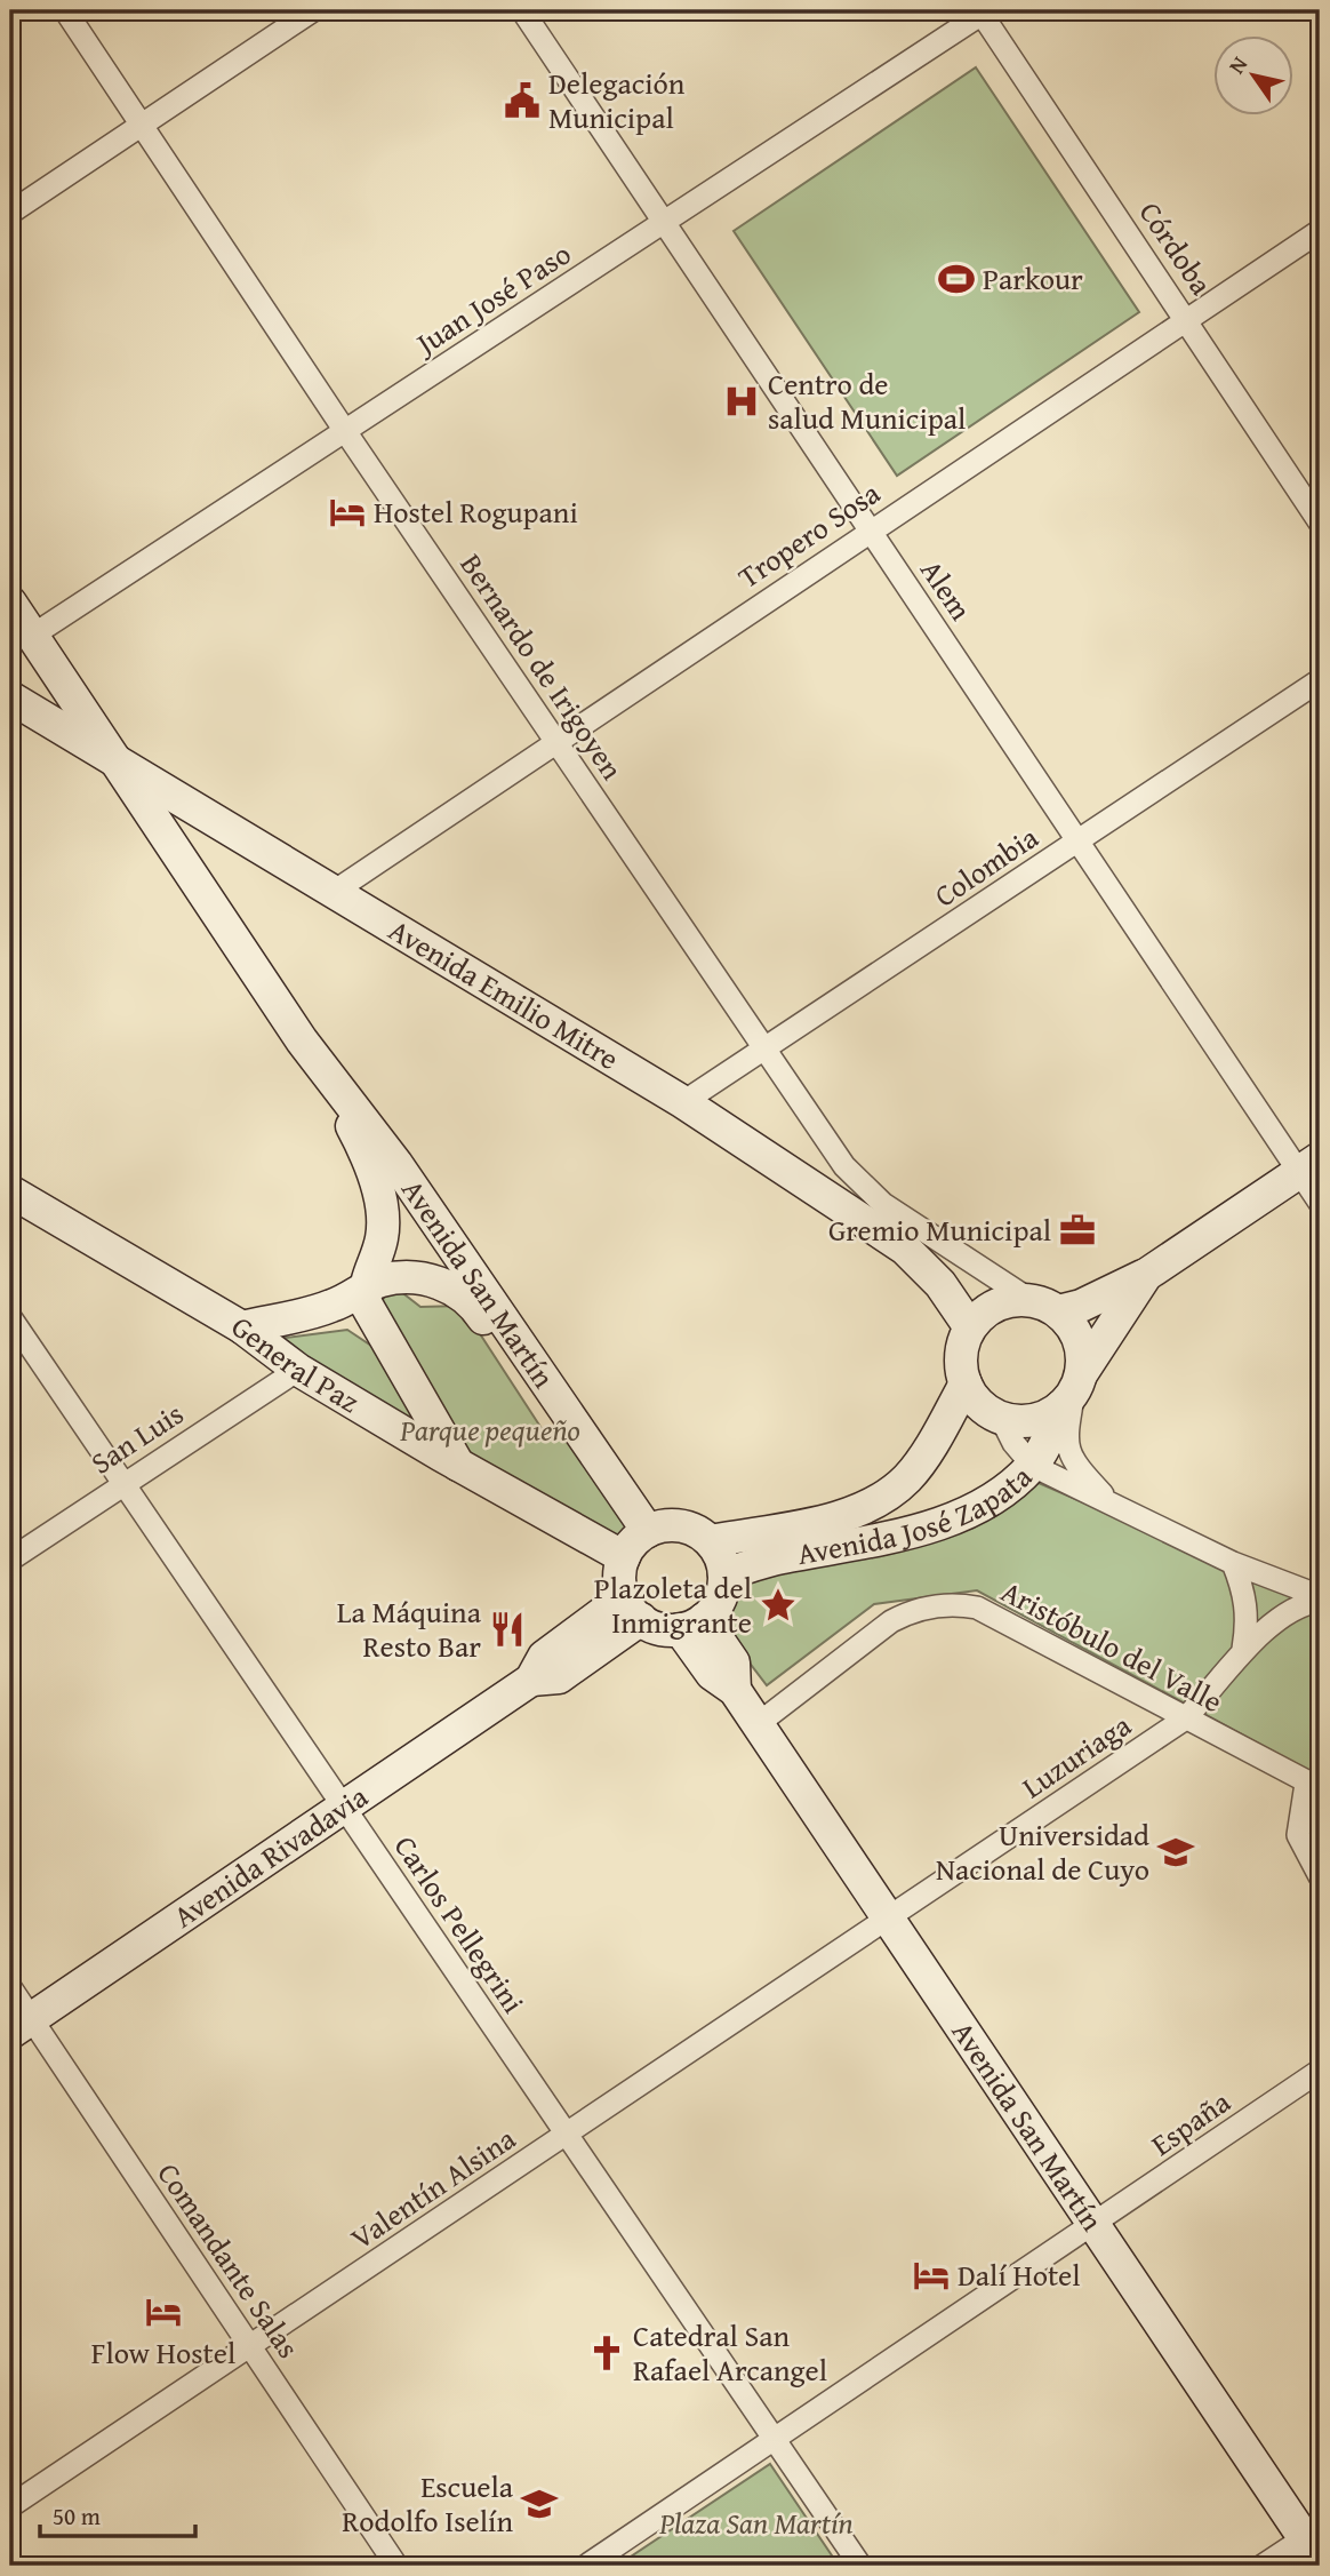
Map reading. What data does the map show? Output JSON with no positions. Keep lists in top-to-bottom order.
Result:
{
  "streets": {
    "street": [
      "Córdoba",
      "Juan José Paso",
      "Tropero Sosa",
      "Alem",
      "Bernardo de Irigoyen",
      "Colombia",
      "Avenida Emilio Mitre",
      "Avenida San Martín",
      "General Paz",
      "San Luis",
      "Avenida José Zapata",
      "Aristóbulo del Valle",
      "Luzuriaga",
      "Avenida Rivadavia",
      "Carlos Pellegrini",
      "España",
      "Valentín Alsina",
      "Comandante Salas"
    ]
  },
  "crossings": [
    ["Córdoba", "Juan José Paso"],
    ["Córdoba", "Tropero Sosa"],
    ["Juan José Paso", "Alem"],
    ["Juan José Paso", "Bernardo de Irigoyen"],
    ["Juan José Paso", "Avenida San Martín"],
    ["Tropero Sosa", "Alem"],
    ["Tropero Sosa", "Bernardo de Irigoyen"],
    ["Tropero Sosa", "Avenida Emilio Mitre"],
    ["Alem", "Colombia"],
    ["Alem", "Avenida José Zapata"],
    ["Bernardo de Irigoyen", "Colombia"],
    ["Bernardo de Irigoyen", "Avenida Emilio Mitre"],
    ["Bernardo de Irigoyen", "Avenida José Zapata"],
    ["Colombia", "Avenida Emilio Mitre"],
    ["Avenida Emilio Mitre", "Avenida San Martín"],
    ["Avenida Emilio Mitre", "Avenida José Zapata"],
    ["Avenida San Martín", "General Paz"],
    ["Avenida San Martín", "Avenida José Zapata"],
    ["Avenida San Martín", "Aristóbulo del Valle"],
    ["Avenida San Martín", "Luzuriaga"],
    ["Avenida San Martín", "Avenida Rivadavia"],
    ["Avenida San Martín", "España"],
    ["Avenida San Martín", "Valentín Alsina"],
    ["General Paz", "San Luis"],
    ["General Paz", "Avenida José Zapata"],
    ["General Paz", "Avenida Rivadavia"],
    ["San Luis", "Carlos Pellegrini"],
    ["Avenida José Zapata", "Avenida Rivadavia"],
    ["Aristóbulo del Valle", "Luzuriaga"],
    ["Luzuriaga", "Valentín Alsina"],
    ["Avenida Rivadavia", "Carlos Pellegrini"],
    ["Avenida Rivadavia", "Comandante Salas"],
    ["Carlos Pellegrini", "España"],
    ["Carlos Pellegrini", "Valentín Alsina"],
    ["Valentín Alsina", "Comandante Salas"]
  ],
  "parks": ["Parque pequeño", "Plaza San Martín"],
  "places": {
    "public building": ["Delegación Municipal"],
    "sports": ["Parkour"],
    "hospital": ["Centro de salud Municipal"],
    "hotel": ["Hostel Rogupani", "Dalí Hotel", "Flow Hostel"],
    "office": ["Gremio Municipal"],
    "place": ["Plazoleta del Inmigrante"],
    "restaurant": ["La Máquina Resto Bar"],
    "school or university": ["Universidad Nacional de Cuyo", "Escuela Rodolfo Iselín"],
    "church": ["Catedral San Rafael Arcangel"]
  },
  "scale_bar": "50 m",
  "north": "top left"
}
